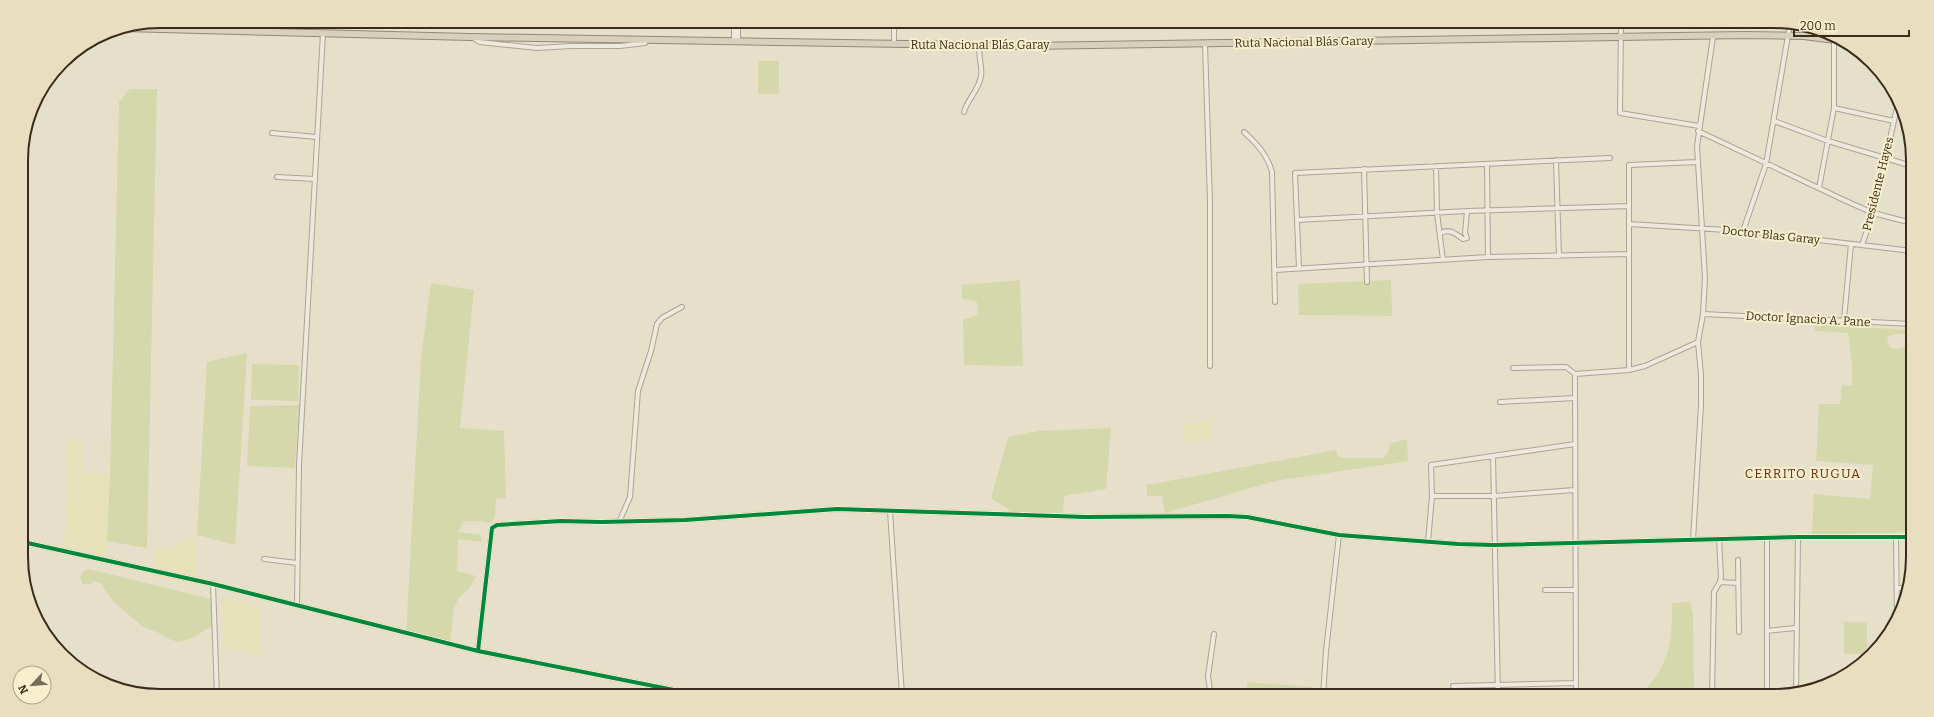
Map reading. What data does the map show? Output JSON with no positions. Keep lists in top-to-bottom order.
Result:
{
  "streets": {
    "highway": ["Ruta Nacional Blás Garay"],
    "street": ["Presidente Hayes", "Doctor Blas Garay", "Doctor Ignacio A. Pane"]
  },
  "crossings": [
    ["Presidente Hayes", "Doctor Blas Garay"]
  ],
  "districts": ["CERRITO RUGUA"],
  "scale_bar": "200 m",
  "north": "bottom left"
}
